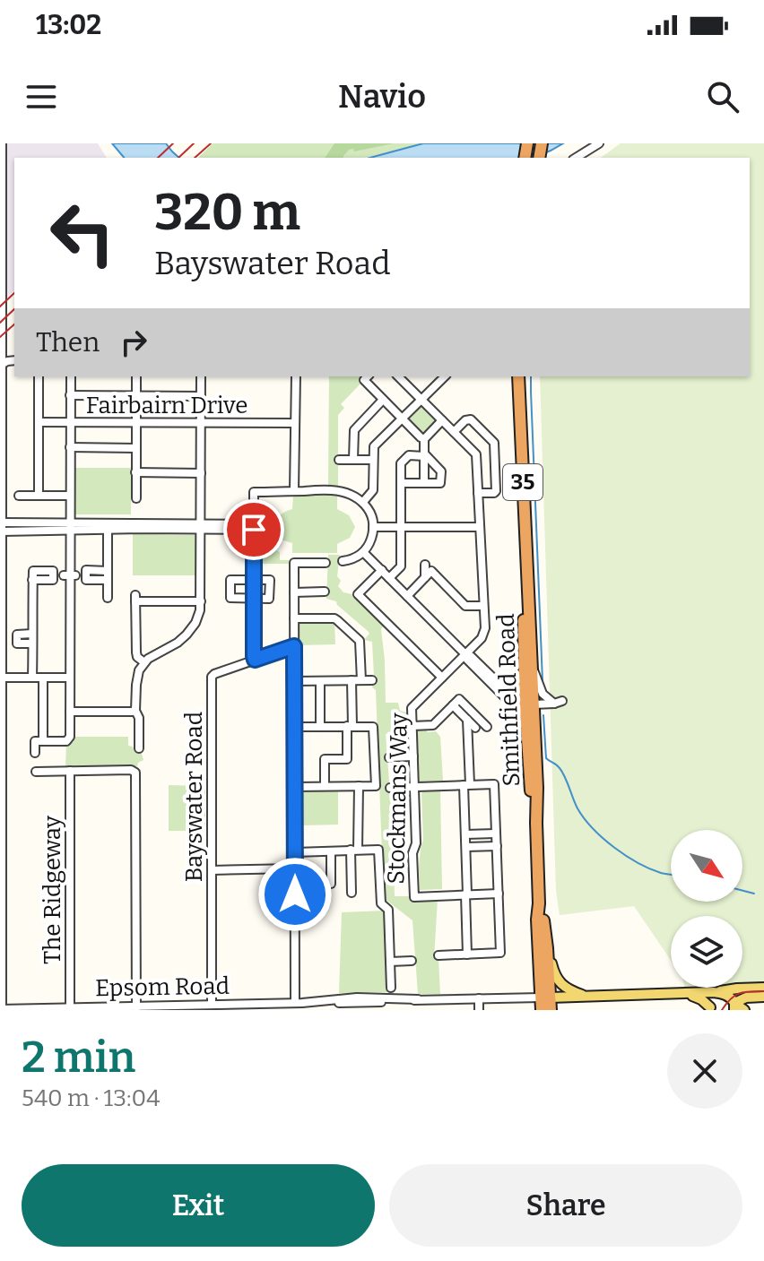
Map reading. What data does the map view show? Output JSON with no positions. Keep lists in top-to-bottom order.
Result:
{
  "streets": {
    "highway": ["35", "Smithfield Road"],
    "main road": ["Epsom Road"],
    "street": [
      "Fairbairn Drive",
      "Bayswater Road",
      "Stockmans Way",
      "The Ridgeway"
    ]
  },
  "crossings": [
    ["Smithfield Road", "Epsom Road"],
    ["Bayswater Road", "Epsom Road"],
    ["The Ridgeway", "Epsom Road"]
  ],
  "north": "bottom right",
  "page": {
    "status": "13:02",
    "header": "Navio",
    "turn": ["320 m", "Bayswater Road"],
    "then": "Then",
    "heading": ["2 min", "540 m · 13:04"],
    "buttons": ["Exit", "Share"]
  }
}
